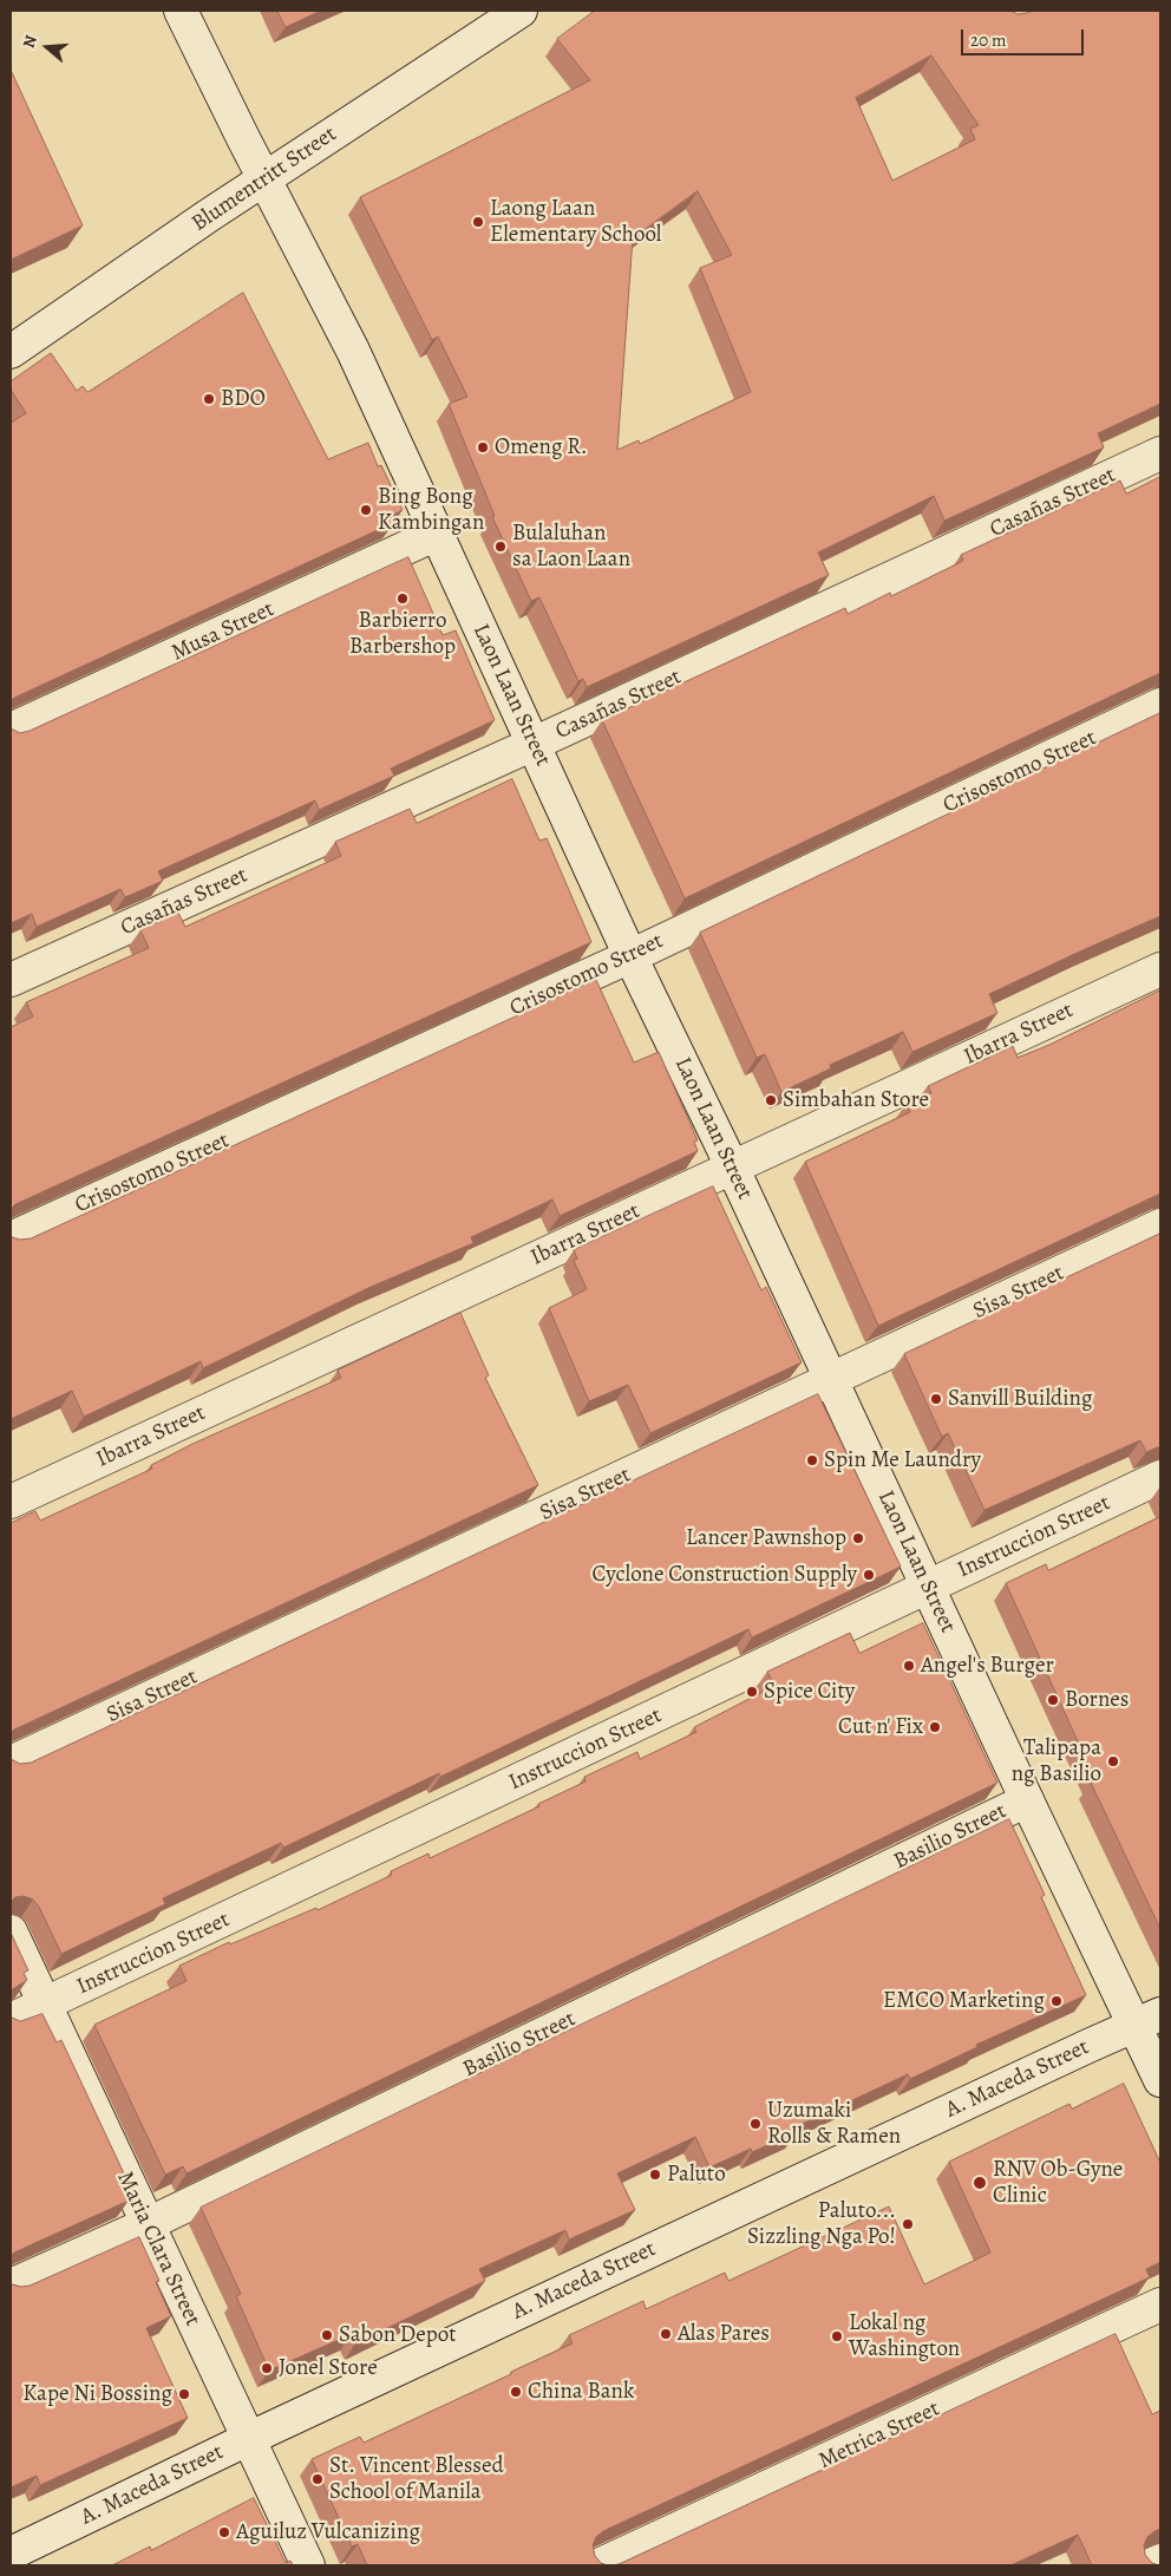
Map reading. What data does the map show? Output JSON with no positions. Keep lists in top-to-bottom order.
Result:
{
  "streets": {
    "street": [
      "Blumentritt Street",
      "Casañas Street",
      "Musa Street",
      "Laon Laan Street",
      "Crisostomo Street",
      "Ibarra Street",
      "Sisa Street",
      "Instruccion Street",
      "Basilio Street",
      "A. Maceda Street",
      "Maria Clara Street",
      "Metrica Street"
    ]
  },
  "crossings": [
    ["Blumentritt Street", "Laon Laan Street"],
    ["Casañas Street", "Laon Laan Street"],
    ["Musa Street", "Laon Laan Street"],
    ["Laon Laan Street", "Crisostomo Street"],
    ["Laon Laan Street", "Ibarra Street"],
    ["Laon Laan Street", "Sisa Street"],
    ["Laon Laan Street", "Instruccion Street"],
    ["Laon Laan Street", "Basilio Street"],
    ["Laon Laan Street", "A. Maceda Street"],
    ["Instruccion Street", "Maria Clara Street"],
    ["Basilio Street", "Maria Clara Street"],
    ["A. Maceda Street", "Maria Clara Street"]
  ],
  "places": [
    "Laong Laan Elementary School",
    "BDO",
    "Omeng R.",
    "Bing Bong Kambingan",
    "Bulaluhan sa Laon Laan",
    "Barbierro Barbershop",
    "Simbahan Store",
    "Sanvill Building",
    "Spin Me Laundry",
    "Lancer Pawnshop",
    "Cyclone Construction Supply",
    "Angel's Burger",
    "Spice City",
    "Bornes",
    "Cut n' Fix",
    "Talipapa ng Basilio",
    "EMCO Marketing",
    "Uzumaki Rolls & Ramen",
    "Paluto",
    "RNV Ob-Gyne Clinic",
    "Paluto... Sizzling Nga Po!",
    "Alas Pares",
    "Sabon Depot",
    "Lokal ng Washington",
    "Jonel Store",
    "China Bank",
    "Kape Ni Bossing",
    "St. Vincent Blessed School of Manila",
    "Aguiluz Vulcanizing"
  ],
  "scale_bar": "20 m",
  "north": "left"
}
